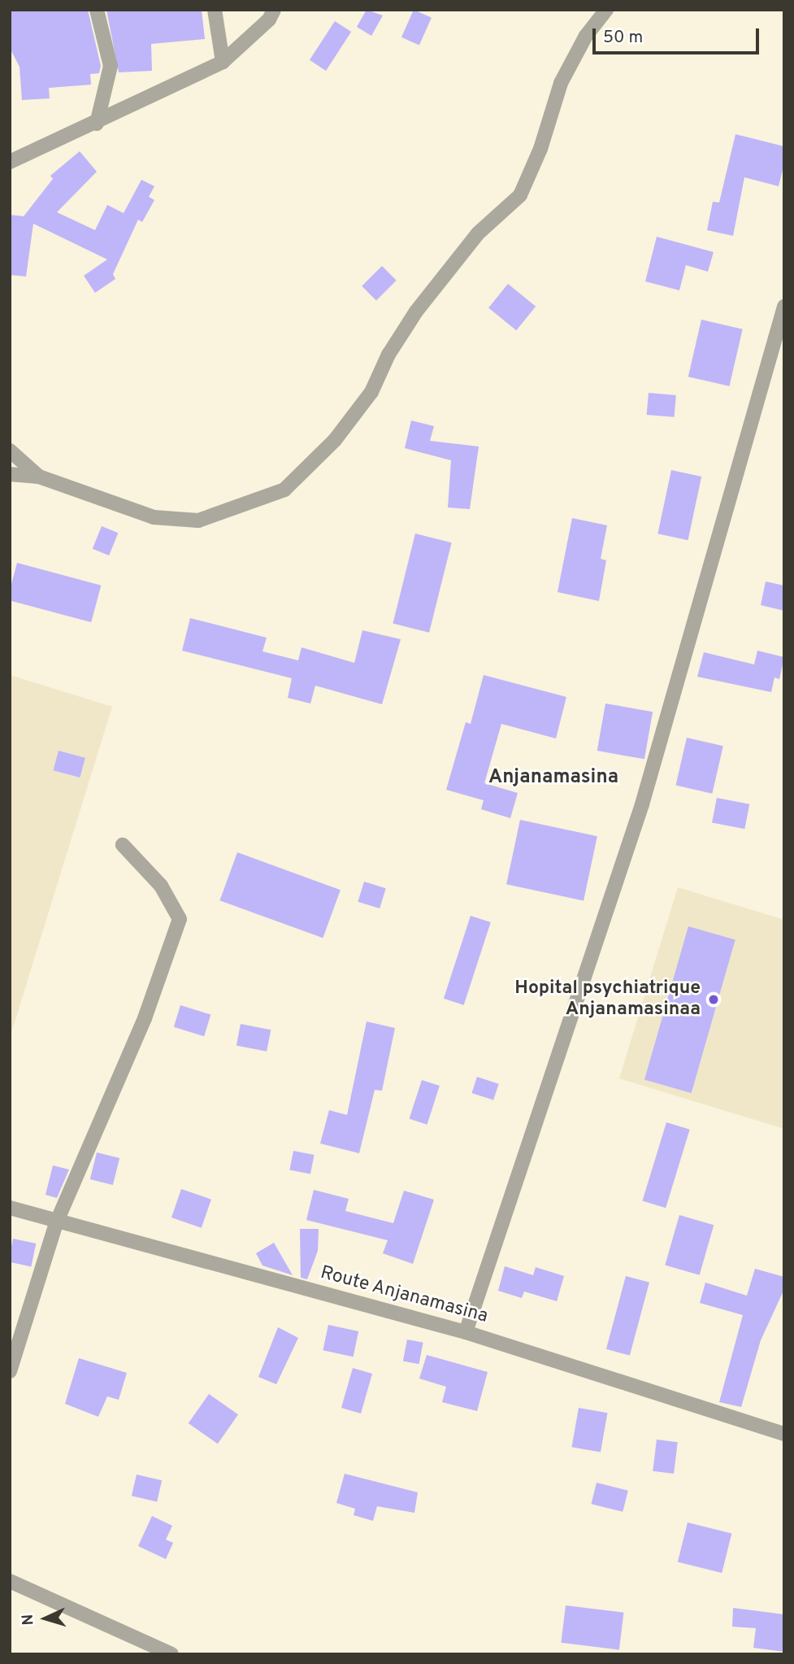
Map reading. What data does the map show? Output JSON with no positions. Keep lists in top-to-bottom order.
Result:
{
  "streets": {
    "street": ["Route Anjanamasina"]
  },
  "districts": ["Anjanamasina"],
  "places": ["Hopital psychiatrique Anjanamasinaa"],
  "scale_bar": "50 m",
  "north": "left"
}
